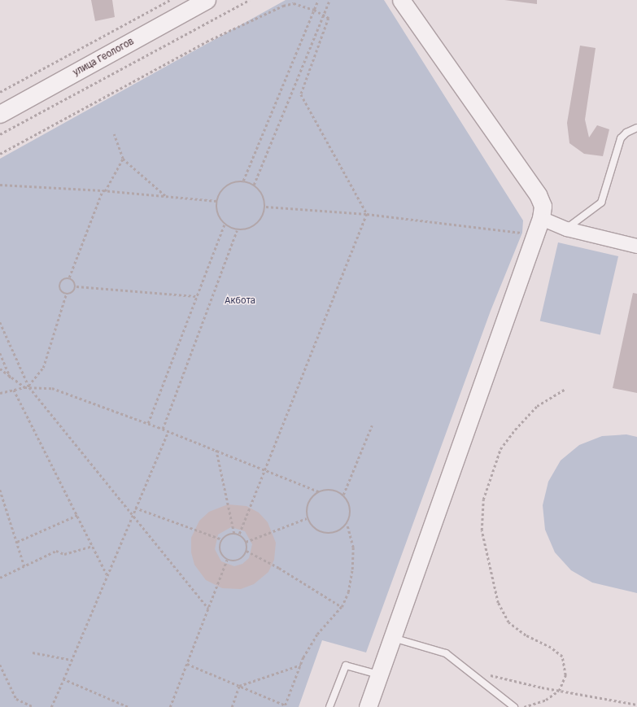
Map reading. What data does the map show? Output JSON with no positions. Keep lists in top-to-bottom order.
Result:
{
  "streets": {
    "street": ["улица Геологов"]
  },
  "parks": ["Акбота"]
}
